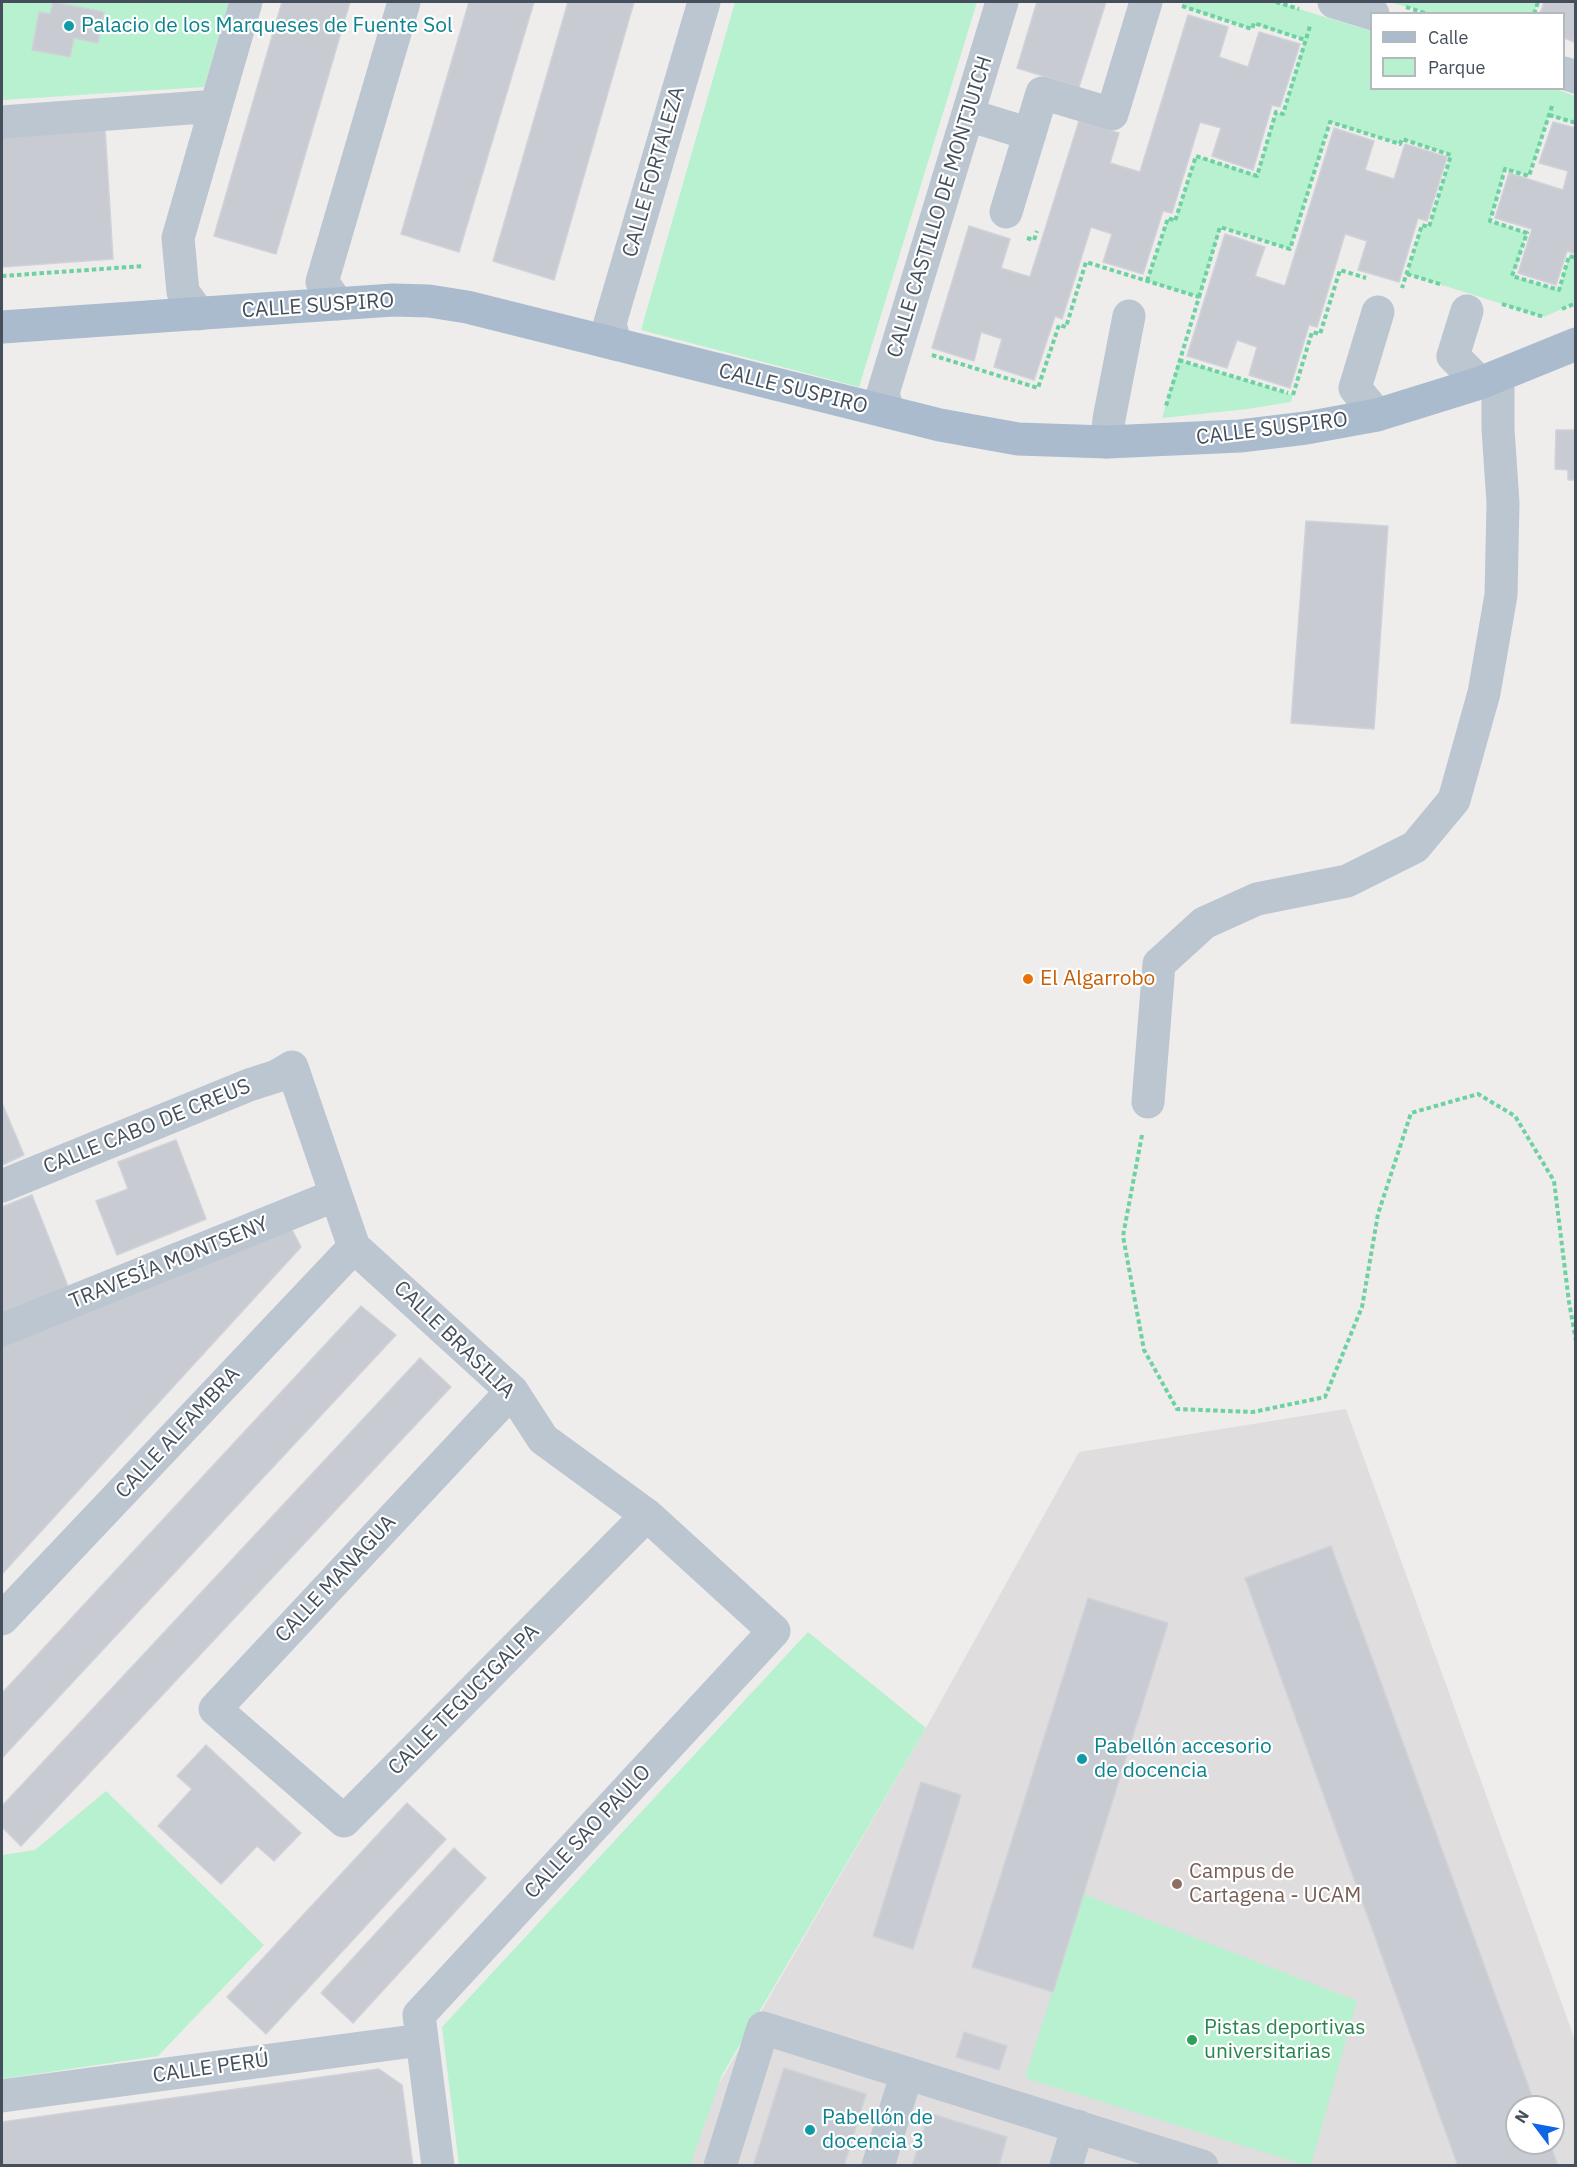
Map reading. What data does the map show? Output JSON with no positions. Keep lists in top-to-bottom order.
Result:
{
  "streets": {
    "main road": ["CALLE SUSPIRO"],
    "street": [
      "CALLE FORTALEZA",
      "CALLE CASTILLO DE MONTJUICH",
      "CALLE CABO DE CREUS",
      "TRAVESÍA MONTSENY",
      "CALLE BRASILIA",
      "CALLE ALFAMBRA",
      "CALLE MANAGUA",
      "CALLE TEGUCIGALPA",
      "CALLE SAO PAULO",
      "CALLE PERÚ"
    ]
  },
  "crossings": [
    ["CALLE FORTALEZA", "CALLE SUSPIRO"],
    ["CALLE CASTILLO DE MONTJUICH", "CALLE SUSPIRO"],
    ["CALLE CABO DE CREUS", "CALLE BRASILIA"],
    ["TRAVESÍA MONTSENY", "CALLE BRASILIA"],
    ["CALLE BRASILIA", "CALLE ALFAMBRA"],
    ["CALLE BRASILIA", "CALLE MANAGUA"],
    ["CALLE BRASILIA", "CALLE TEGUCIGALPA"],
    ["CALLE BRASILIA", "CALLE SAO PAULO"],
    ["CALLE MANAGUA", "CALLE TEGUCIGALPA"],
    ["CALLE SAO PAULO", "CALLE PERÚ"]
  ],
  "places": [
    "Palacio de los Marqueses de Fuente Sol",
    "El Algarrobo",
    "Pabellón accesorio de docencia",
    "Campus de Cartagena - UCAM",
    "Pistas deportivas universitarias",
    "Pabellón de docencia 3"
  ],
  "legend": ["Calle", "Parque"],
  "north": "top left"
}
